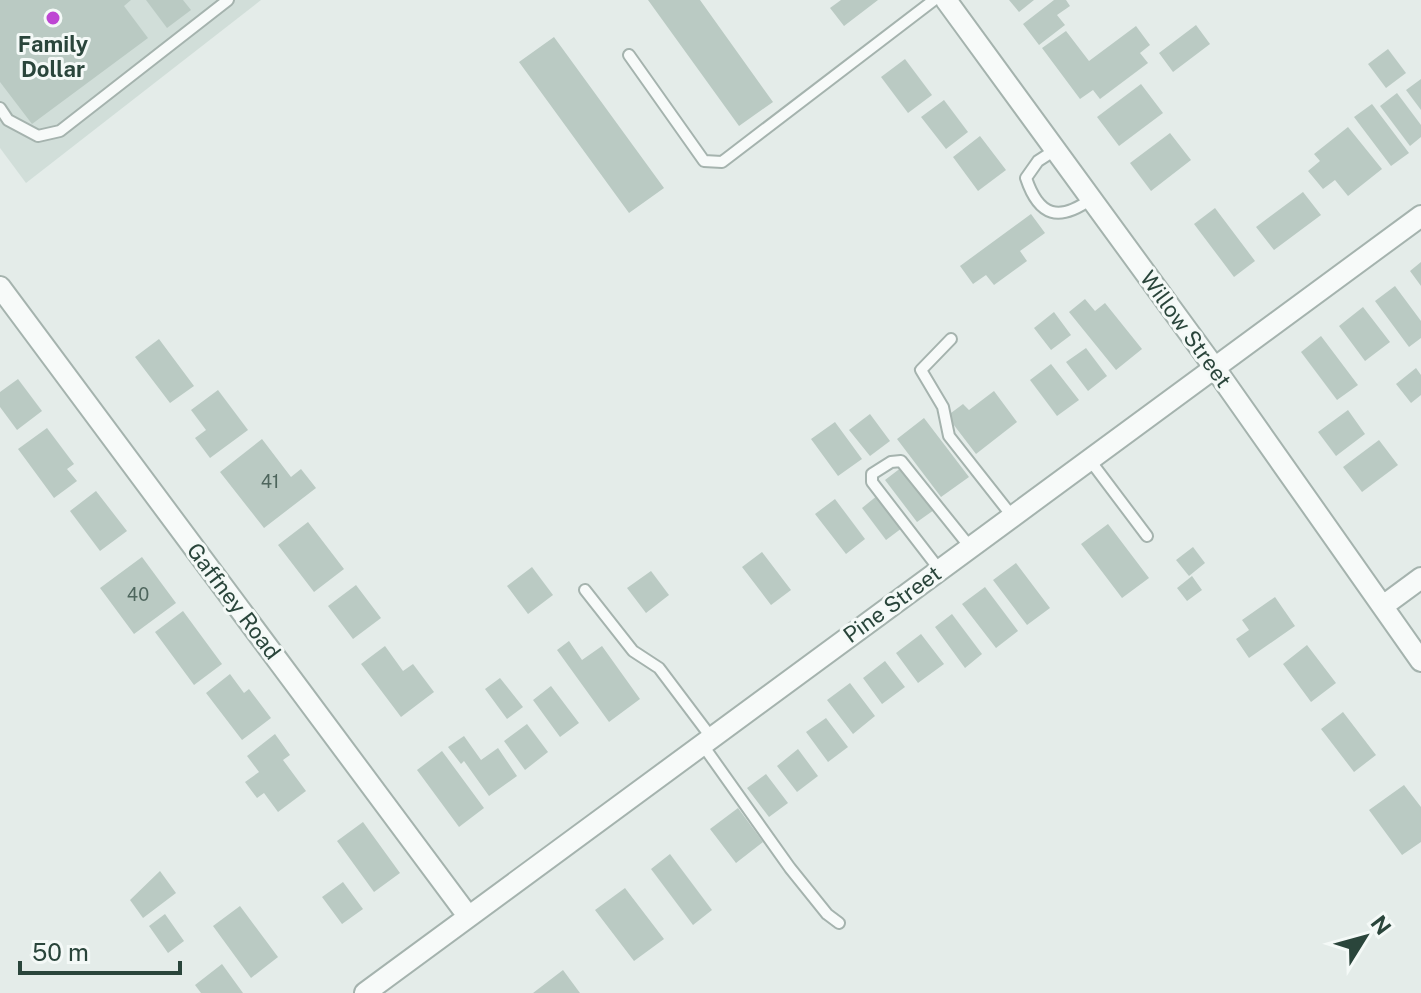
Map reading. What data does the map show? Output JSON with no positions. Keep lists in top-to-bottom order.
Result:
{
  "streets": {
    "street": ["Willow Street", "Gaffney Road", "Pine Street"]
  },
  "crossings": [
    ["Willow Street", "Pine Street"],
    ["Gaffney Road", "Pine Street"]
  ],
  "places": ["Family Dollar"],
  "house_numbers": ["41", "40"],
  "scale_bar": "50 m",
  "north": "top right"
}
